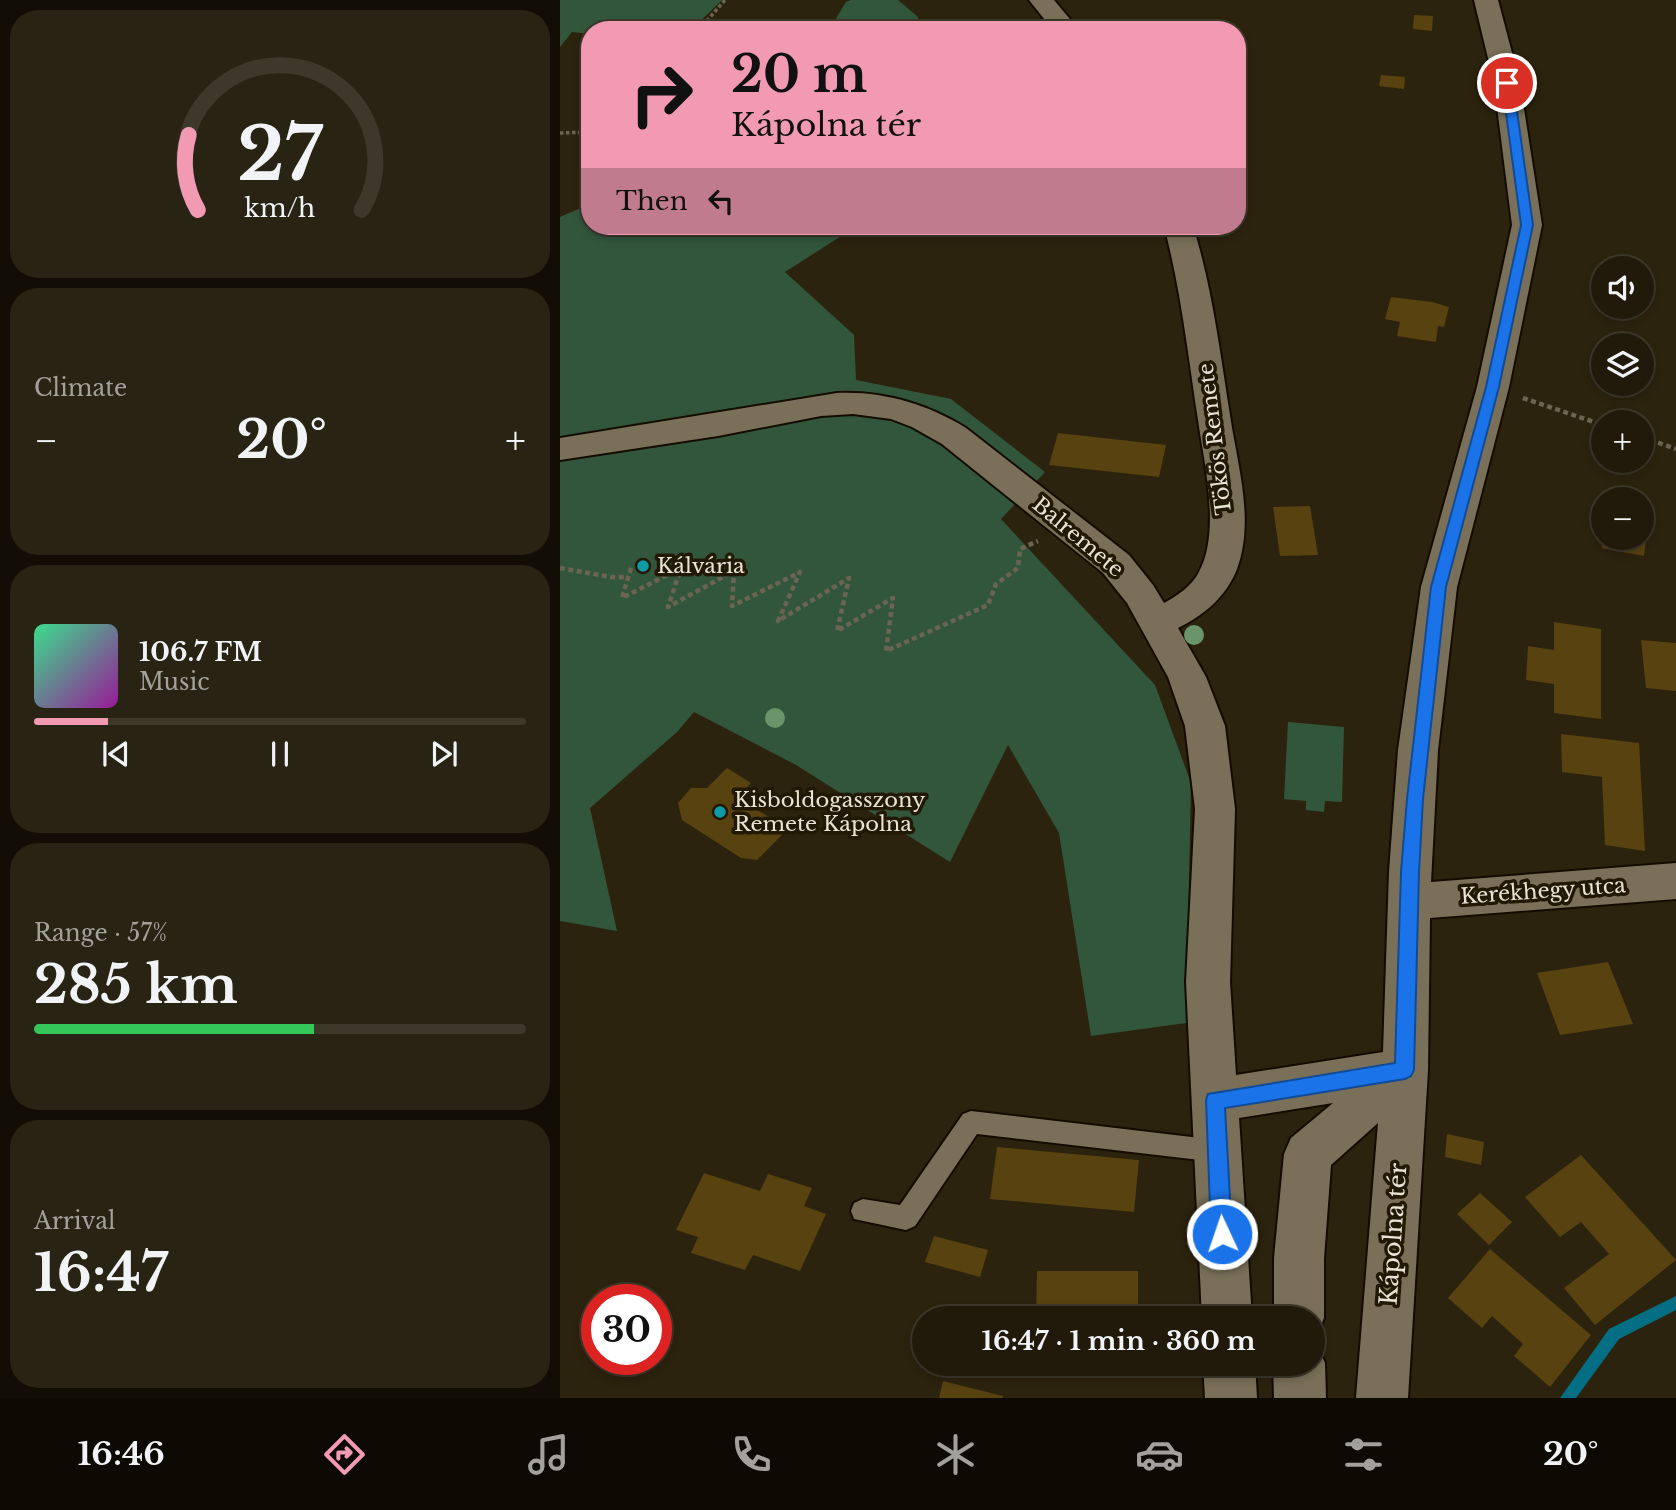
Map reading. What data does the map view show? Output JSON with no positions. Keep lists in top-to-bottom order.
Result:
{
  "streets": {
    "street": [
      "Tökös Remete",
      "Balremete",
      "Kerékhegy utca",
      "Kápolna tér"
    ]
  },
  "crossings": [
    ["Tökös Remete", "Balremete"],
    ["Kerékhegy utca", "Kápolna tér"]
  ],
  "places": ["Kálvária", "Kisboldogasszony Remete Kápolna"],
  "page": {
    "turn": ["20 m", "Kápolna tér"],
    "then": "Then",
    "map_buttons": ["+", "−"],
    "tile": [
      "Climate",
      ["Range · 57%", "285 km"],
      ["Arrival", "16:47"]
    ],
    "heat": ["−", "20°", "+"],
    "song": ["106.7 FM", "Music"],
    "limit": "30",
    "trip": "16:47 · 1 min · 360 m",
    "tabs": ["16:46", "20°"],
    "gauge": ["27", "km/h"]
  }
}
